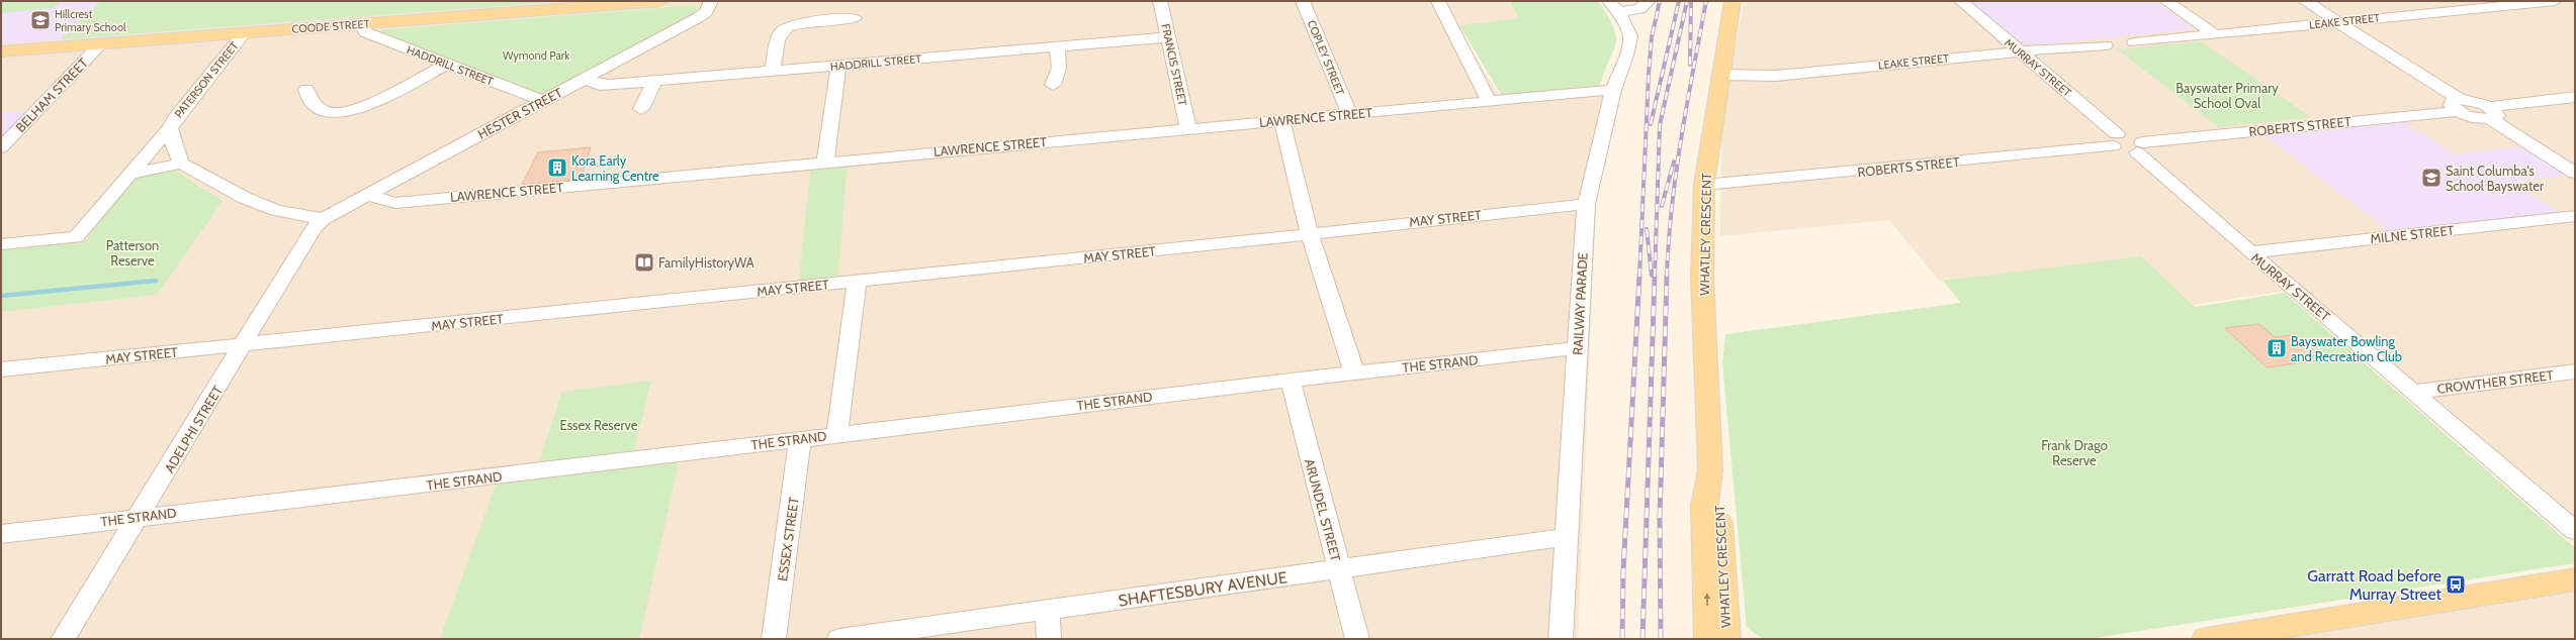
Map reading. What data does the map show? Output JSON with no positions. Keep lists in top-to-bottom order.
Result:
{
  "streets": {
    "main road": ["COODE STREET", "WHATLEY CRESCENT"],
    "street": [
      "LEAKE STREET",
      "COPLEY STREET",
      "HADDRILL STREET",
      "FRANCIS STREET",
      "MURRAY STREET",
      "PATERSON STREET",
      "BELHAM STREET",
      "HESTER STREET",
      "LAWRENCE STREET",
      "ROBERTS STREET",
      "MAY STREET",
      "MILNE STREET",
      "RAILWAY PARADE",
      "THE STRAND",
      "CROWTHER STREET",
      "ADELPHI STREET",
      "ARUNDEL STREET",
      "ESSEX STREET",
      "SHAFTESBURY AVENUE"
    ]
  },
  "crossings": [
    ["LEAKE STREET", "MURRAY STREET"],
    ["LEAKE STREET", "WHATLEY CRESCENT"],
    ["COODE STREET", "HADDRILL STREET"],
    ["COODE STREET", "PATERSON STREET"],
    ["COODE STREET", "BELHAM STREET"],
    ["COPLEY STREET", "LAWRENCE STREET"],
    ["HADDRILL STREET", "FRANCIS STREET"],
    ["HADDRILL STREET", "HESTER STREET"],
    ["FRANCIS STREET", "LAWRENCE STREET"],
    ["MURRAY STREET", "ROBERTS STREET"],
    ["MURRAY STREET", "MILNE STREET"],
    ["MURRAY STREET", "CROWTHER STREET"],
    ["HESTER STREET", "LAWRENCE STREET"],
    ["HESTER STREET", "ADELPHI STREET"],
    ["LAWRENCE STREET", "RAILWAY PARADE"],
    ["ROBERTS STREET", "WHATLEY CRESCENT"],
    ["MAY STREET", "RAILWAY PARADE"],
    ["MAY STREET", "ADELPHI STREET"],
    ["RAILWAY PARADE", "THE STRAND"],
    ["RAILWAY PARADE", "SHAFTESBURY AVENUE"],
    ["THE STRAND", "ADELPHI STREET"],
    ["THE STRAND", "ARUNDEL STREET"],
    ["THE STRAND", "ESSEX STREET"],
    ["ARUNDEL STREET", "SHAFTESBURY AVENUE"]
  ],
  "parks": [
    "Wymond Park",
    "Bayswater Primary School Oval",
    "Patterson Reserve",
    "Essex Reserve",
    "Frank Drago Reserve"
  ],
  "places": {
    "school or university": ["Hillcrest Primary School", "Saint Columba's School Bayswater"],
    "building": ["Kora Early Learning Centre", "Bayswater Bowling and Recreation Club"],
    "library": ["FamilyHistoryWA"],
    "bus stop": ["Garratt Road before Murray Street"]
  }
}
